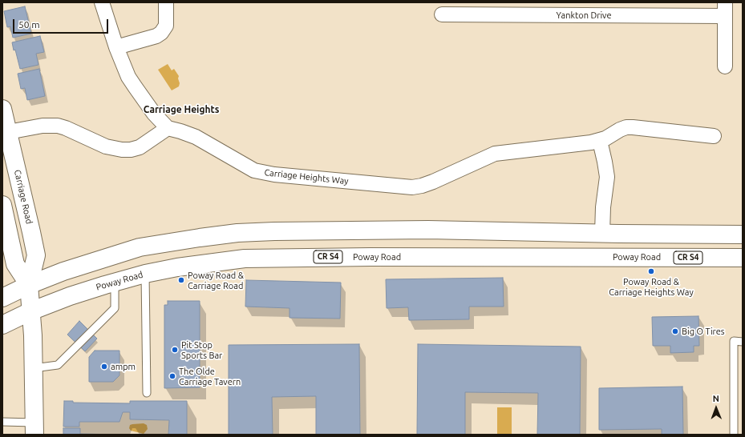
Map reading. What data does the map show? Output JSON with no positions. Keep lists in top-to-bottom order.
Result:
{
  "streets": {
    "main road": ["Carriage Road", "CR S4", "Poway Road"],
    "street": ["Yankton Drive", "Carriage Heights Way"]
  },
  "crossings": [
    ["Carriage Road", "Poway Road"]
  ],
  "districts": ["Carriage Heights"],
  "places": [
    "Poway Road & Carriage Heights Way",
    "Poway Road & Carriage Road",
    "Big O Tires",
    "Pit Stop Sports Bar",
    "ampm",
    "The Olde Carriage Tavern"
  ],
  "scale_bar": "50 m",
  "north": "top"
}
